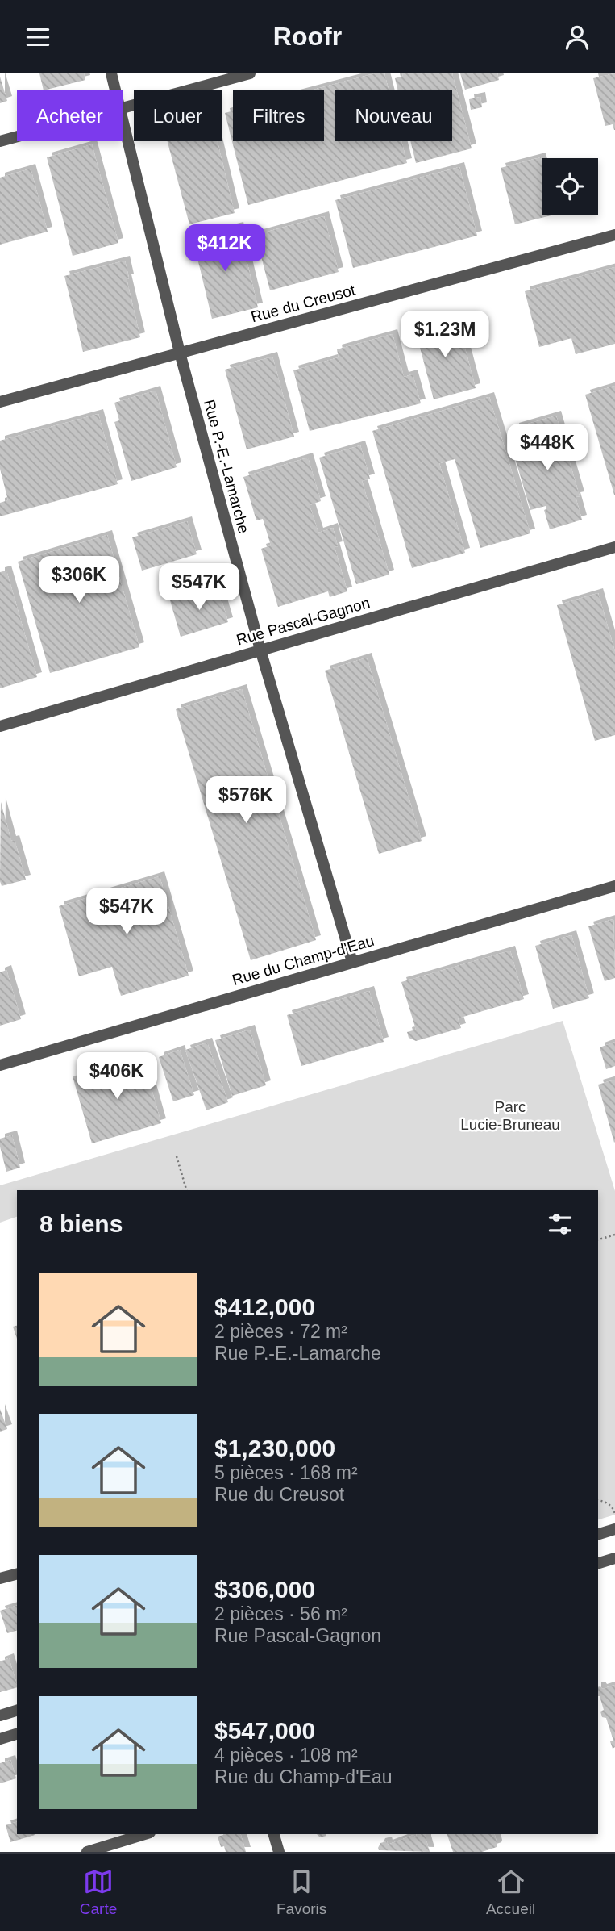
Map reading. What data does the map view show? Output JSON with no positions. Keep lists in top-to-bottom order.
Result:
{
  "streets": {
    "street": [
      "Rue du Creusot",
      "Rue P.-E.-Lamarche",
      "Rue Pascal-Gagnon",
      "Rue du Champ-d'Eau"
    ]
  },
  "crossings": [
    ["Rue du Creusot", "Rue P.-E.-Lamarche"],
    ["Rue P.-E.-Lamarche", "Rue Pascal-Gagnon"],
    ["Rue P.-E.-Lamarche", "Rue du Champ-d'Eau"]
  ],
  "parks": ["Parc Lucie-Bruneau"],
  "page": {
    "header": "Roofr",
    "chip": [
      "Acheter",
      "Louer",
      "Filtres",
      "Nouveau"
    ],
    "price": [
      "$412K",
      "$1.23M",
      "$448K",
      "$306K",
      "$547K",
      "$576K",
      "$547K",
      "$406K"
    ],
    "heading": "8 biens",
    "list": [
      {
        "name": "$412,000",
        "note": "2 pièces · 72 m² · Rue P.-E.-Lamarche"
      },
      {
        "name": "$1,230,000",
        "note": "5 pièces · 168 m² · Rue du Creusot"
      },
      {
        "name": "$306,000",
        "note": "2 pièces · 56 m² · Rue Pascal-Gagnon"
      },
      {
        "name": "$547,000",
        "note": "4 pièces · 108 m² · Rue du Champ-d'Eau"
      }
    ],
    "tabs": ["Carte", "Favoris", "Accueil"]
  }
}
